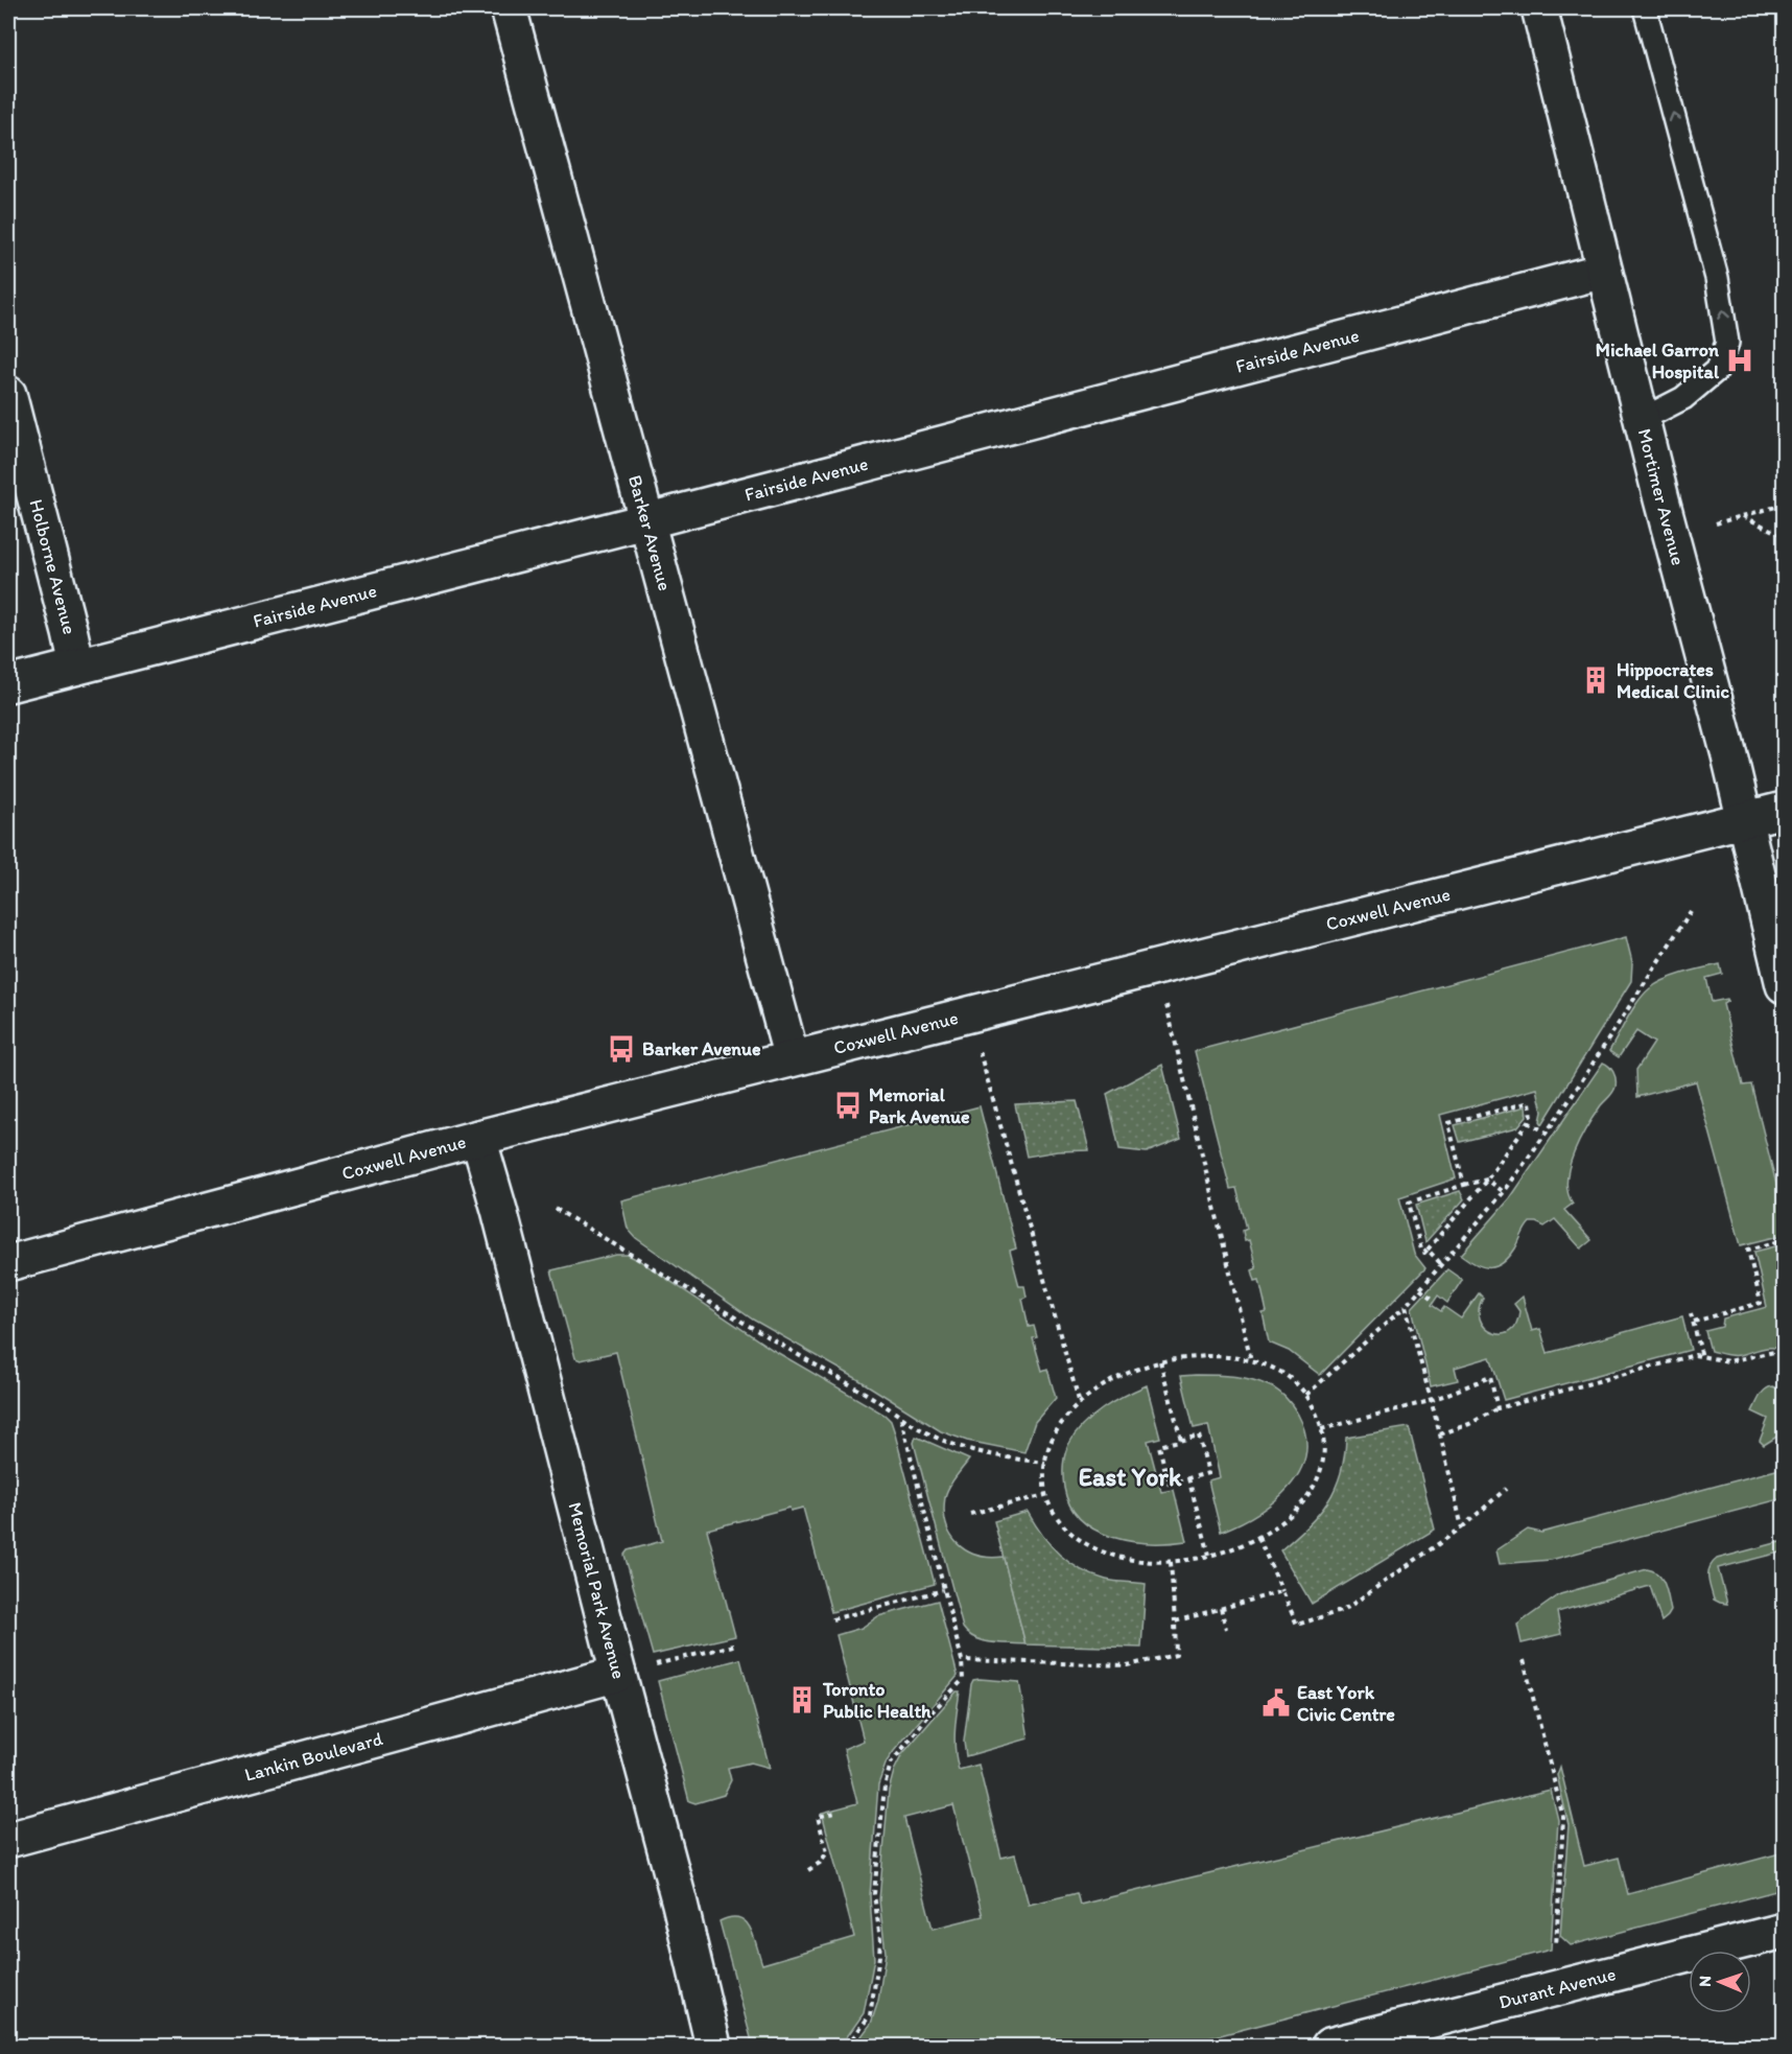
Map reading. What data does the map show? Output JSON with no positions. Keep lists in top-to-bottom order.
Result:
{
  "streets": {
    "street": [
      "Fairside Avenue",
      "Mortimer Avenue",
      "Barker Avenue",
      "Holborne Avenue",
      "Coxwell Avenue",
      "Memorial Park Avenue",
      "Lankin Boulevard",
      "Durant Avenue"
    ]
  },
  "crossings": [
    ["Fairside Avenue", "Mortimer Avenue"],
    ["Fairside Avenue", "Barker Avenue"],
    ["Fairside Avenue", "Holborne Avenue"],
    ["Mortimer Avenue", "Coxwell Avenue"],
    ["Barker Avenue", "Coxwell Avenue"],
    ["Coxwell Avenue", "Memorial Park Avenue"],
    ["Memorial Park Avenue", "Lankin Boulevard"]
  ],
  "districts": ["East York"],
  "places": {
    "hospital": ["Michael Garron Hospital"],
    "building": ["Hippocrates Medical Clinic", "Toronto Public Health"],
    "bus stop": ["Barker Avenue", "Memorial Park Avenue"],
    "public building": ["East York Civic Centre"]
  },
  "north": "left"
}
